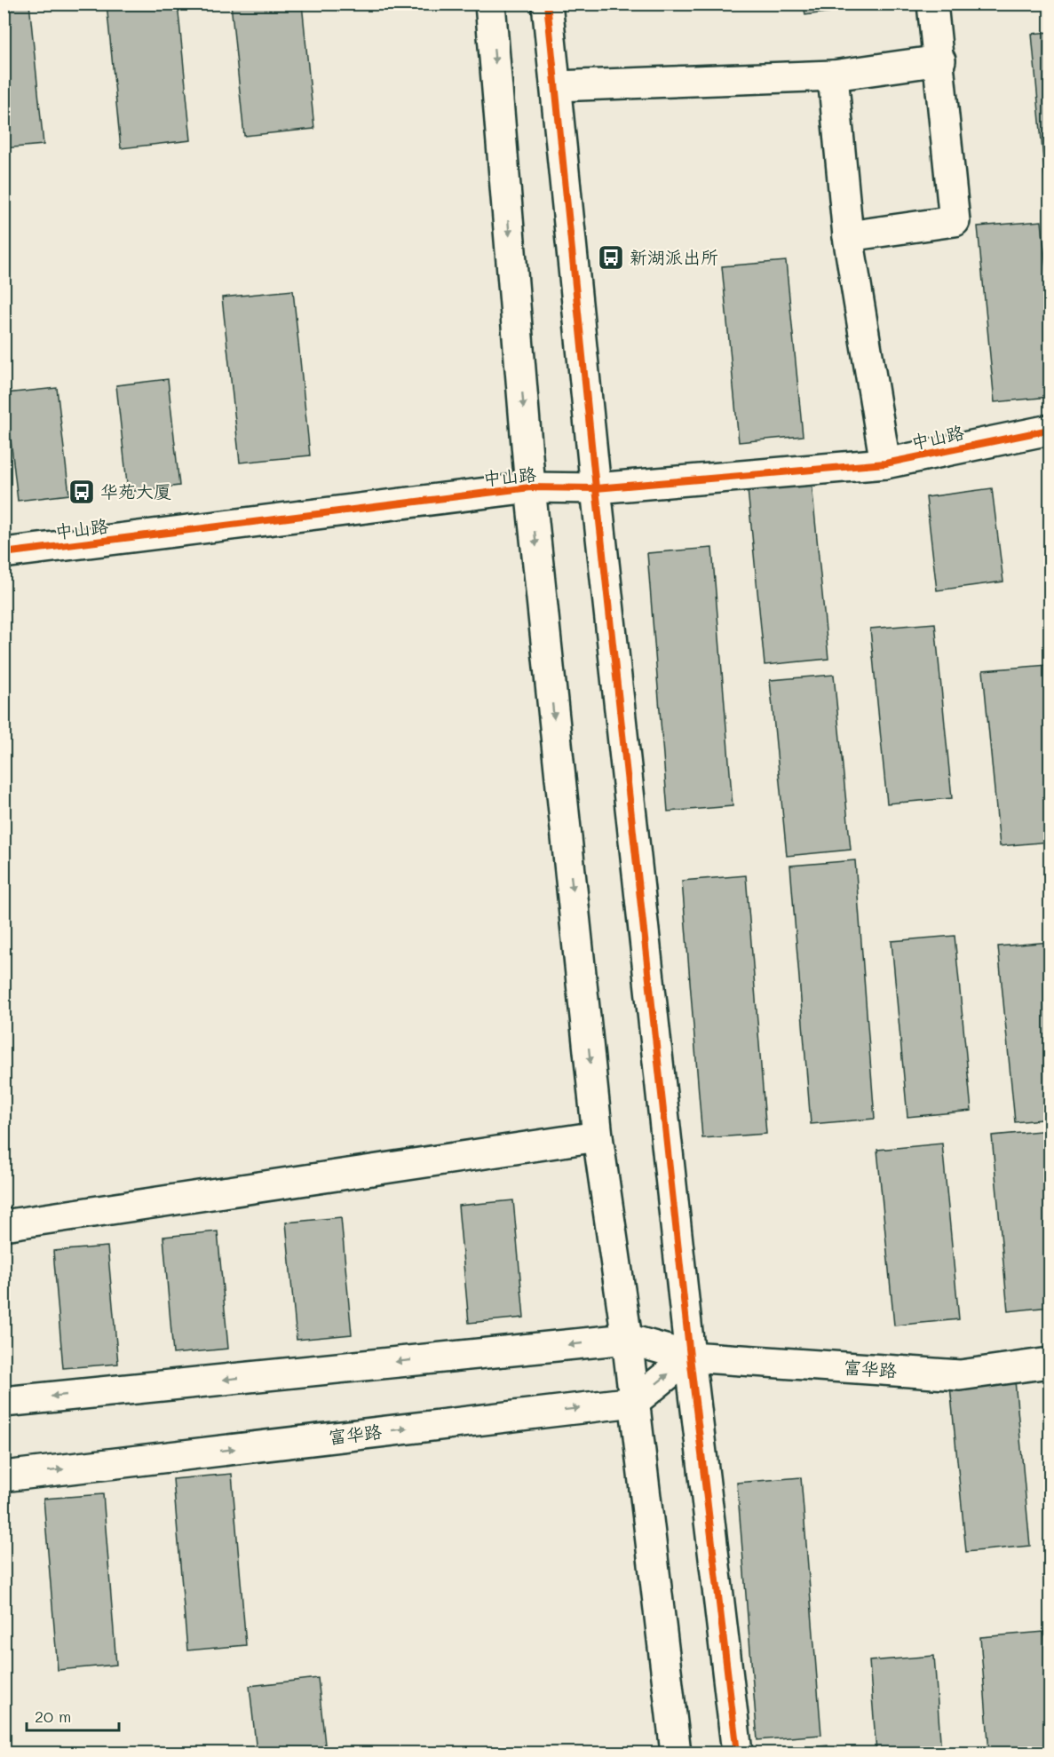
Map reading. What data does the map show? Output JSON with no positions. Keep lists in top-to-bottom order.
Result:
{
  "streets": {
    "street": ["中山路", "富华路"]
  },
  "places": {
    "bus stop": ["新湖派出所", "华苑大厦"]
  },
  "scale_bar": "20 m"
}
